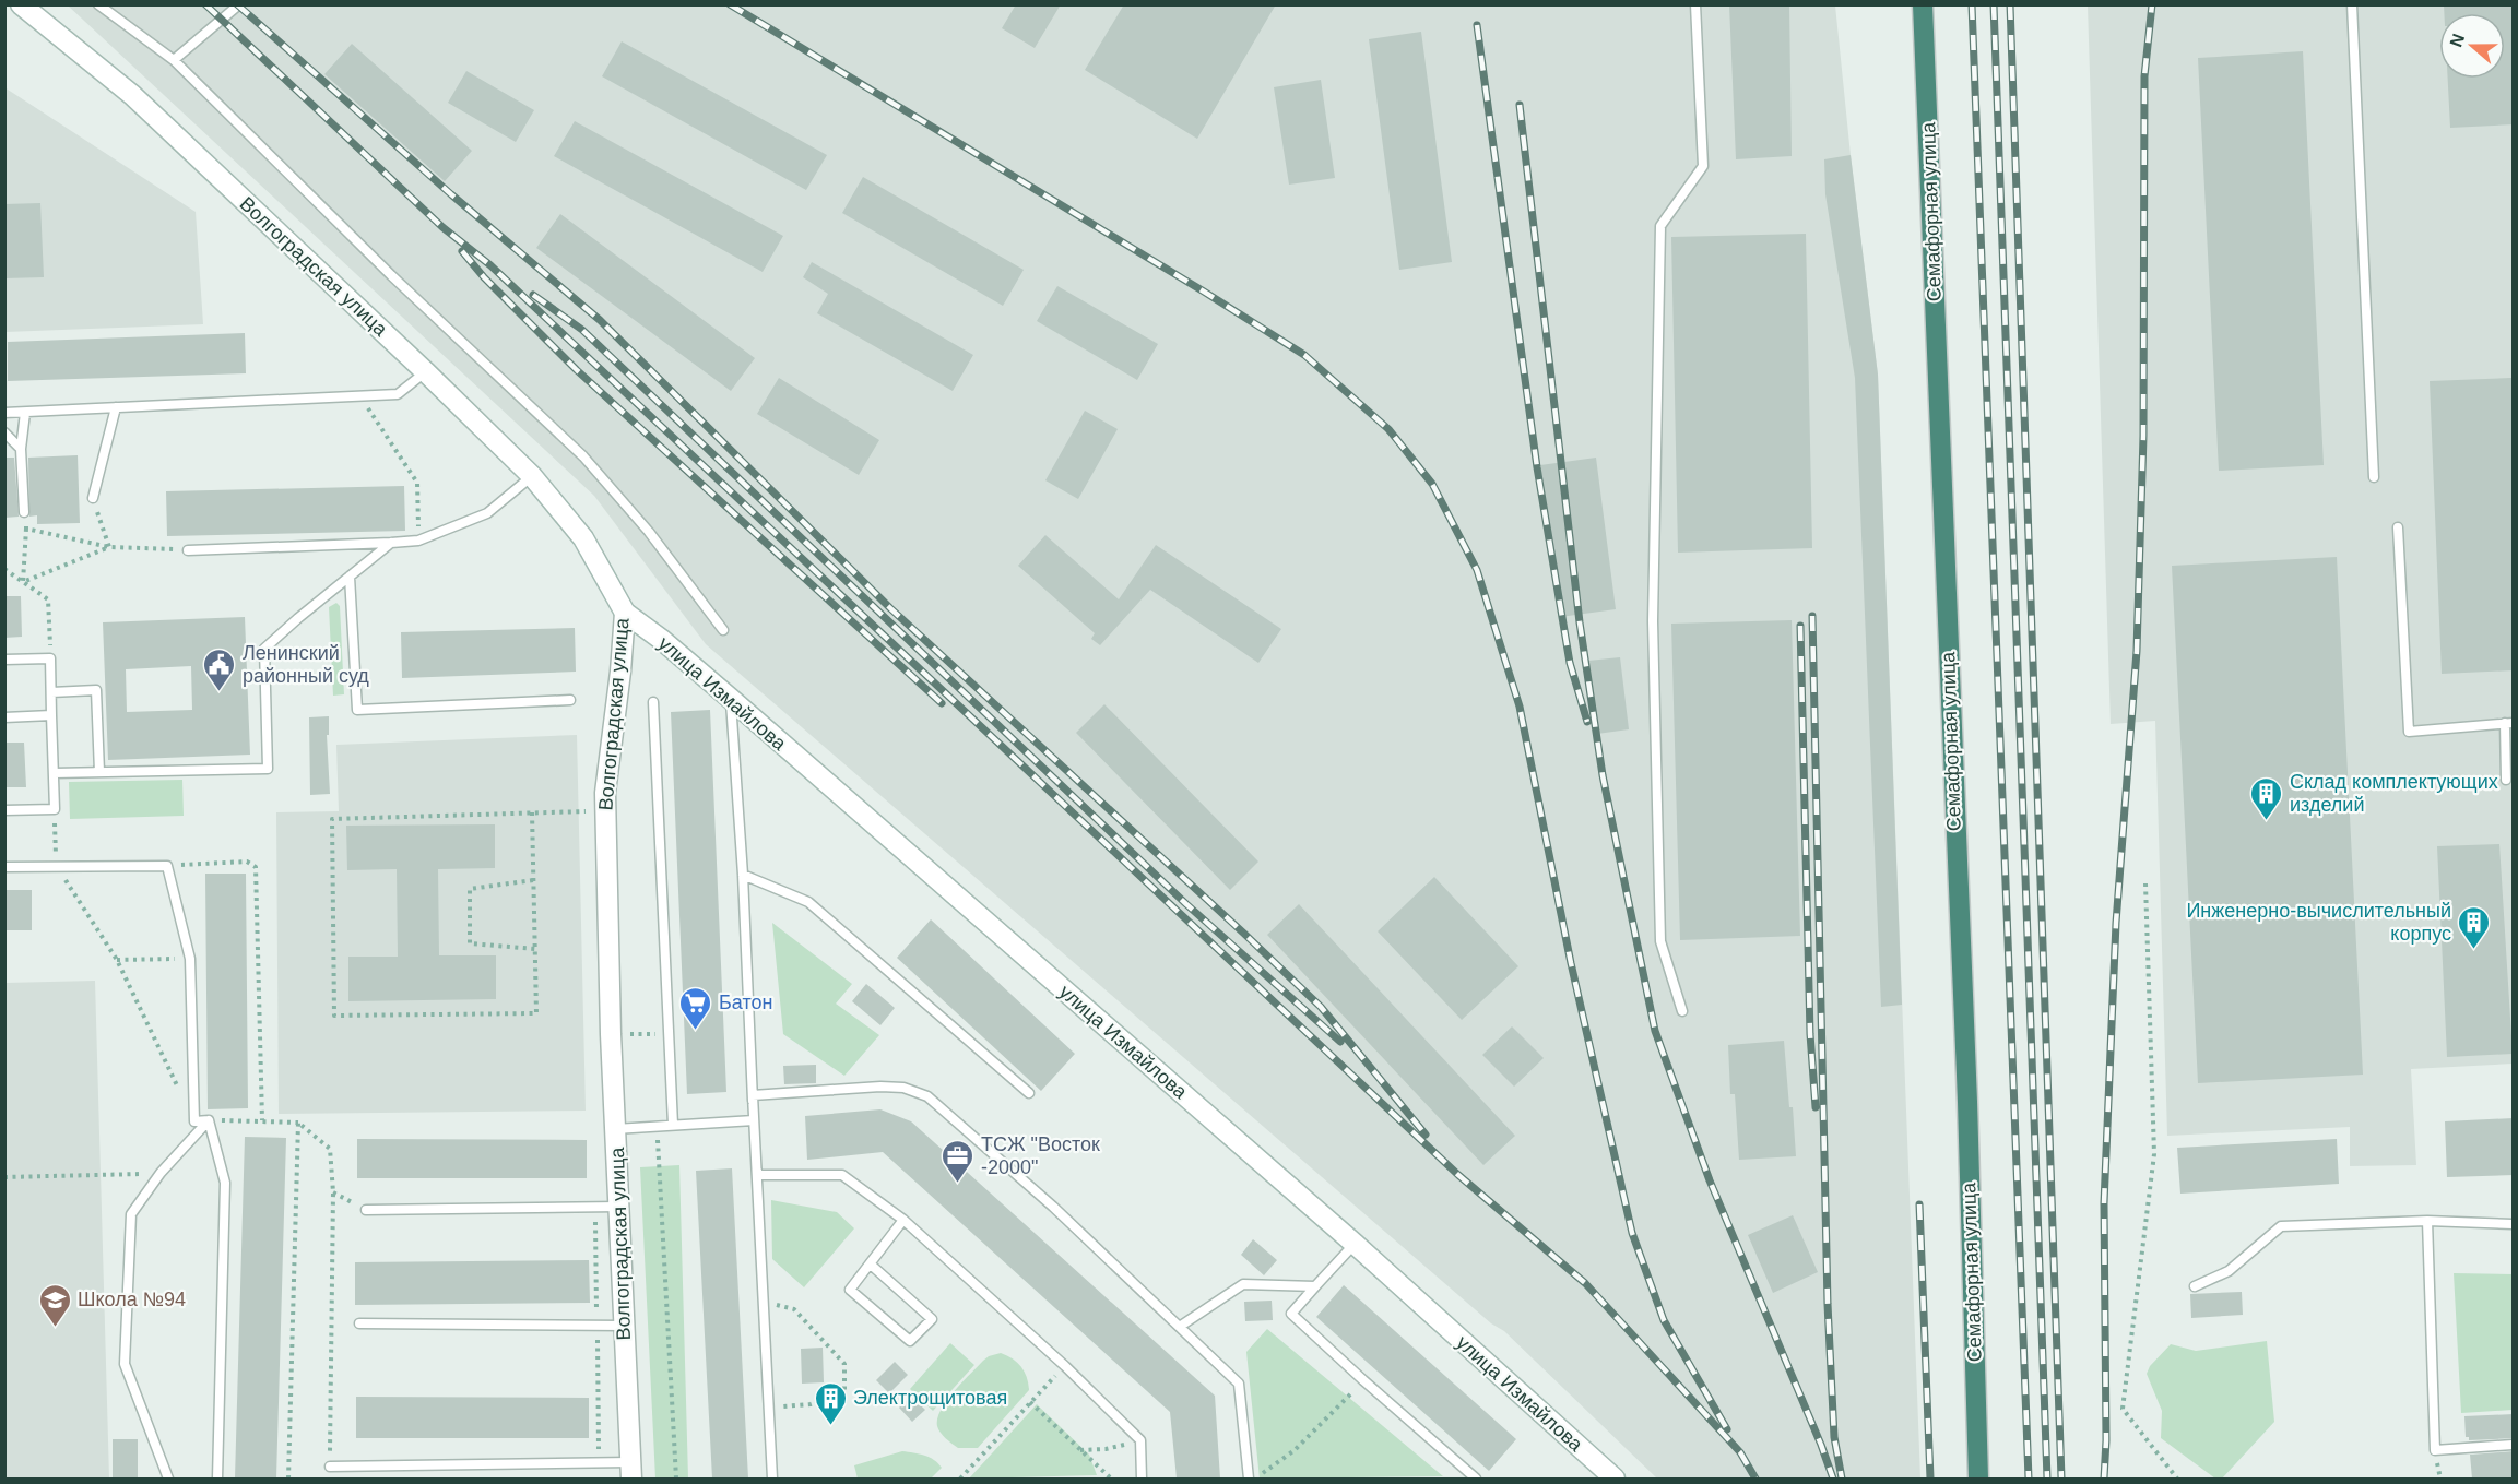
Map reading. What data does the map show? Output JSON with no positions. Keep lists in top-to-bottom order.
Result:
{
  "streets": {
    "highway": ["Семафорная улица"],
    "main road": ["Волгоградская улица", "улица Измайлова"]
  },
  "crossings": [
    ["Волгоградская улица", "улица Измайлова"]
  ],
  "places": {
    "public building": ["Ленинский районный суд"],
    "building": ["Склад комплектующих изделий", "Инженерно-вычислительный корпус", "Электрощитовая"],
    "supermarket": ["Батон"],
    "office": ["ТСЖ \"Восток -2000\""],
    "school or university": ["Школа №94"]
  },
  "north": "left"
}
